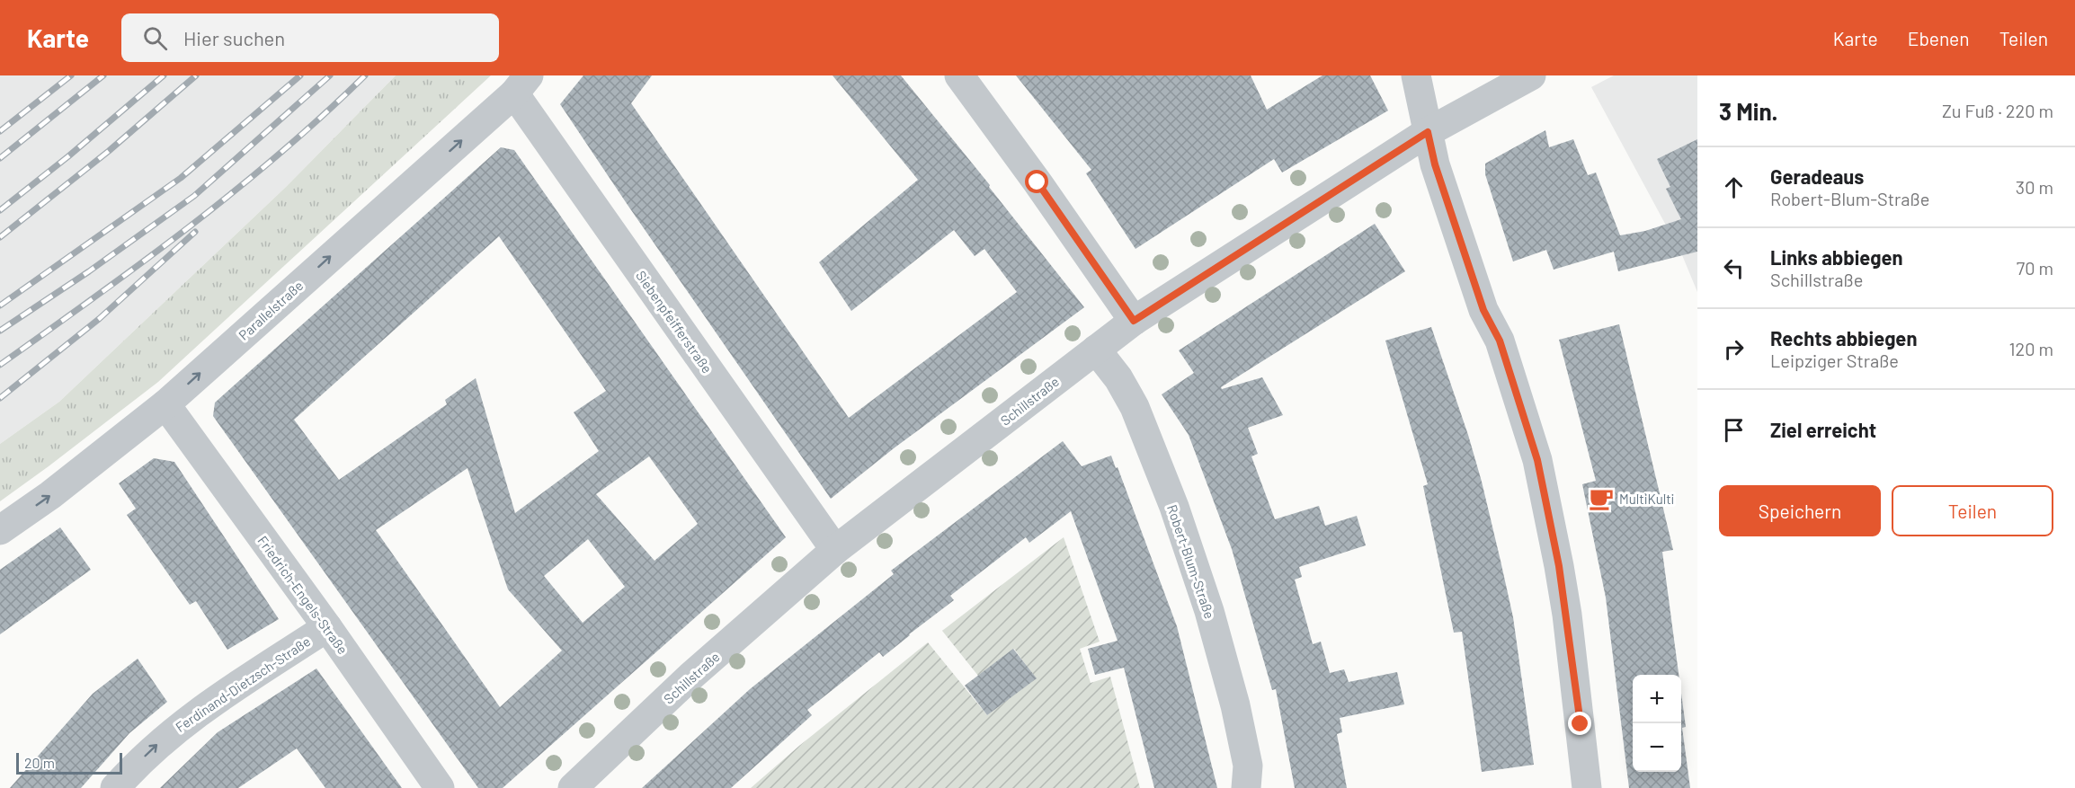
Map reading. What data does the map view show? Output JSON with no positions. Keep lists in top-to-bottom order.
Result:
{
  "streets": {
    "street": [
      "Parallelstraße",
      "Siebenpfeifferstraße",
      "Schillstraße",
      "Robert-Blum-Straße",
      "Friedrich-Engels-Straße",
      "Ferdinand-Dietzsch-Straße"
    ]
  },
  "crossings": [
    ["Parallelstraße", "Siebenpfeifferstraße"],
    ["Parallelstraße", "Friedrich-Engels-Straße"],
    ["Siebenpfeifferstraße", "Schillstraße"],
    ["Schillstraße", "Robert-Blum-Straße"],
    ["Friedrich-Engels-Straße", "Ferdinand-Dietzsch-Straße"]
  ],
  "one_way": ["Parallelstraße", "Ferdinand-Dietzsch-Straße"],
  "places": {
    "cafe": ["MultiKulti"]
  },
  "scale_bar": "20 m",
  "page": {
    "header": "Karte",
    "search": "Hier suchen",
    "nav": ["Karte", "Ebenen", "Teilen"],
    "heading": ["3 Min.", "Zu Fuß · 220 m"],
    "list": [
      ["Geradeaus", "Robert-Blum-Straße", "30 m"],
      ["Links abbiegen", "Schillstraße", "70 m"],
      ["Rechts abbiegen", "Leipziger Straße", "120 m"],
      "Ziel erreicht"
    ],
    "buttons": ["Speichern", "Teilen"],
    "map_buttons": ["+", "−"],
    "scale": "20 m"
  }
}
